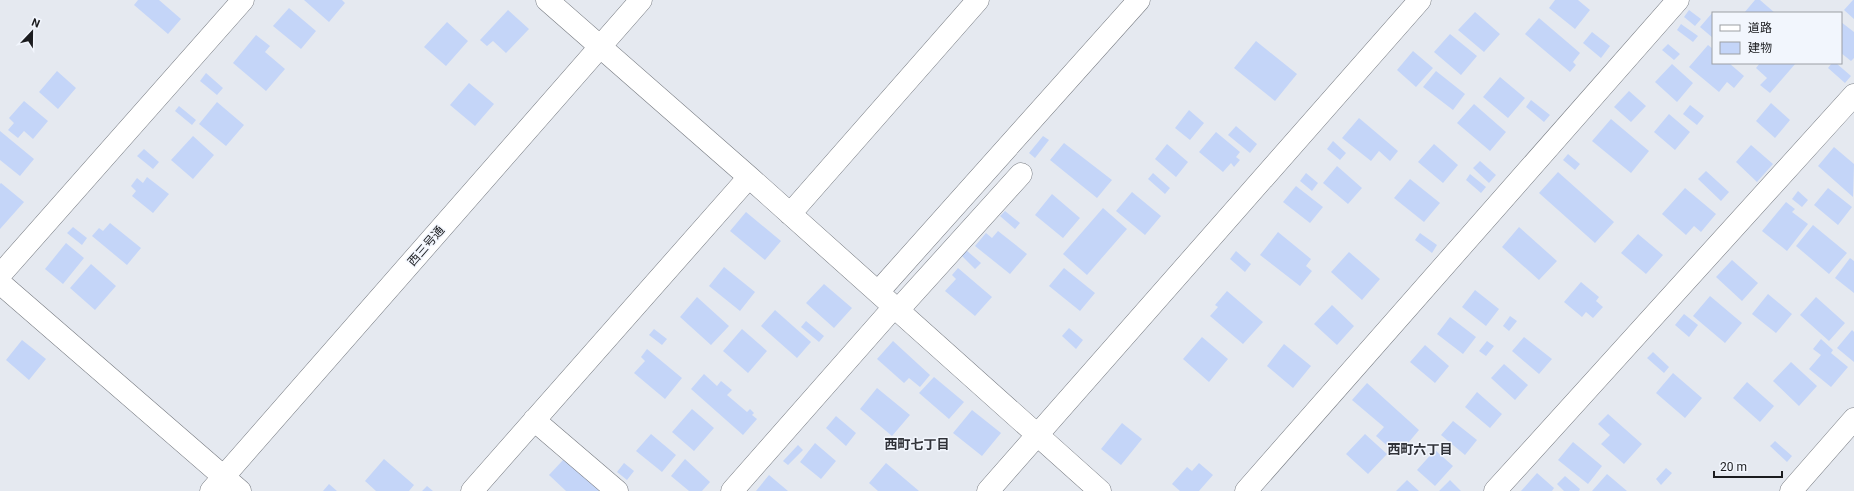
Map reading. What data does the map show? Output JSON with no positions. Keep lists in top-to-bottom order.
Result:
{
  "streets": {
    "street": ["西三号通"]
  },
  "districts": ["西町七丁目", "西町六丁目"],
  "legend": ["道路", "建物"],
  "scale_bar": "20 m",
  "north": "top"
}
